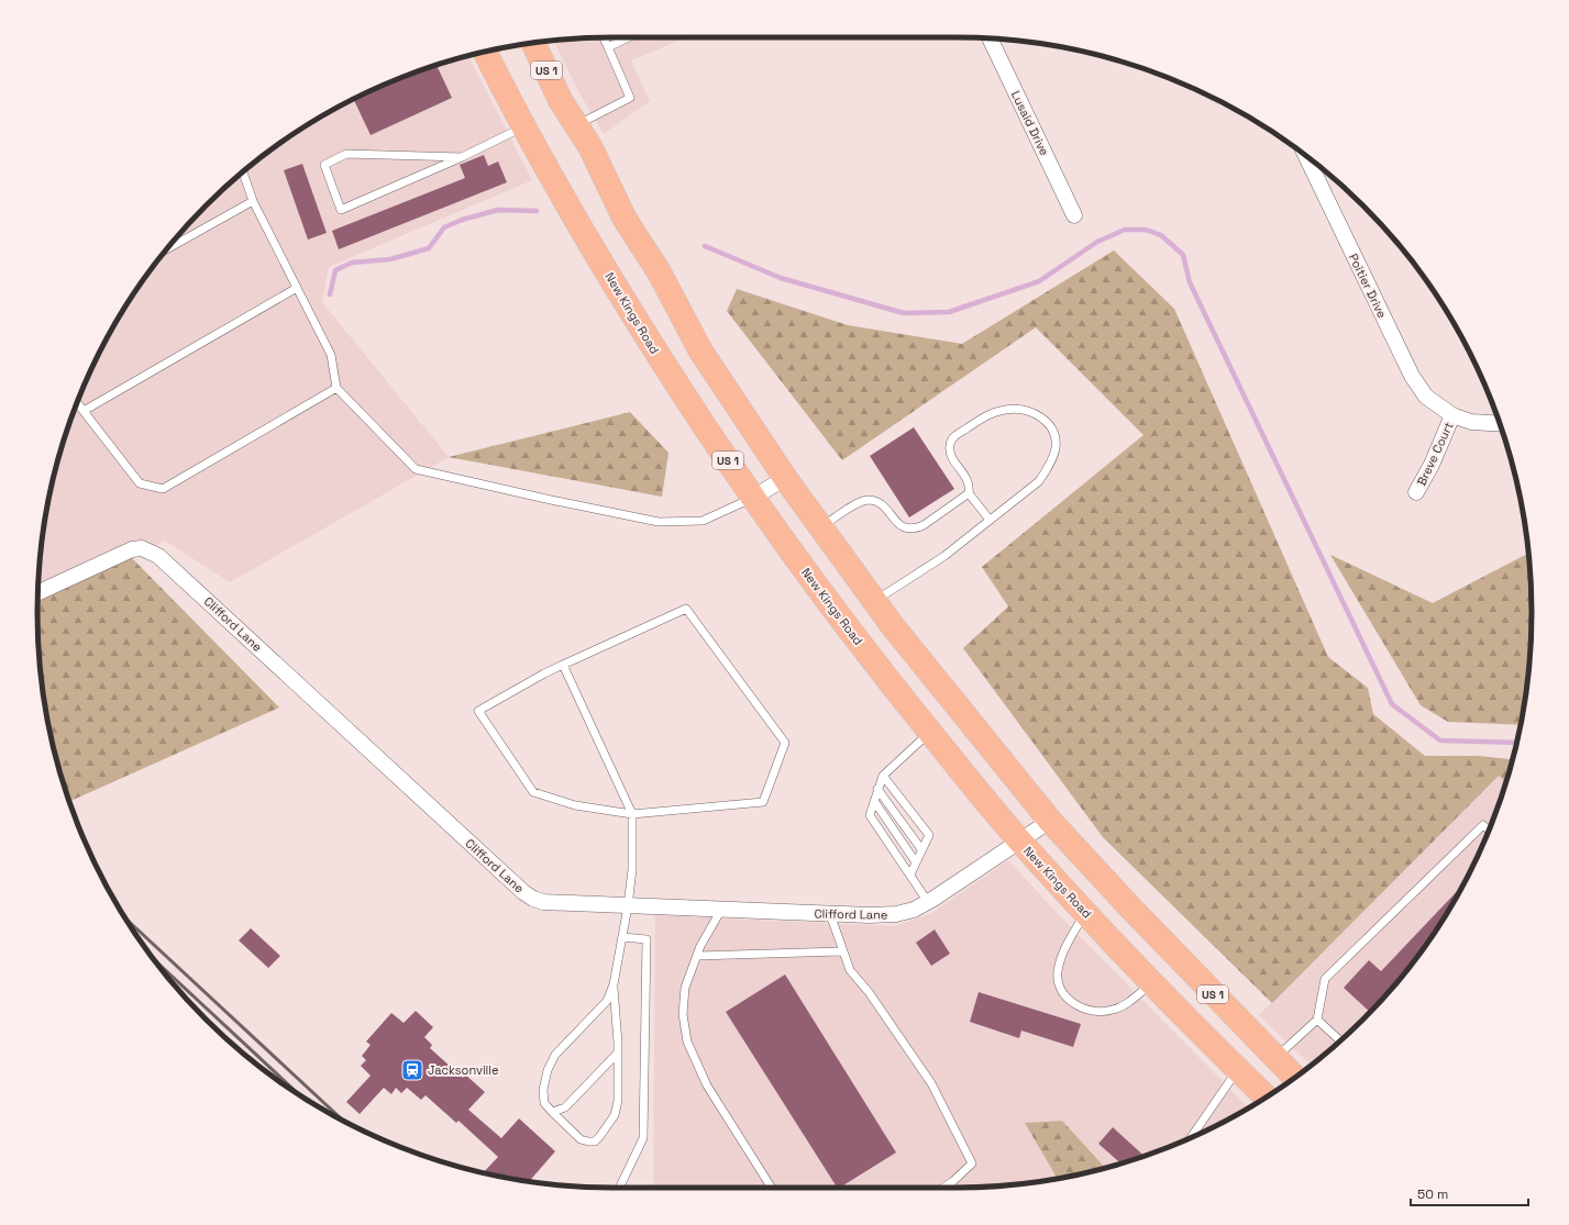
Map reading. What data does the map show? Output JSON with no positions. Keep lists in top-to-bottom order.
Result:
{
  "streets": {
    "highway": ["US 1", "New Kings Road"],
    "street": [
      "Lusaid Drive",
      "Poitier Drive",
      "Breve Court",
      "Clifford Lane"
    ]
  },
  "crossings": [
    ["US 1", "Clifford Lane"],
    ["Poitier Drive", "Breve Court"],
    ["New Kings Road", "Clifford Lane"]
  ],
  "places": {
    "station": ["Jacksonville"]
  },
  "scale_bar": "50 m"
}
